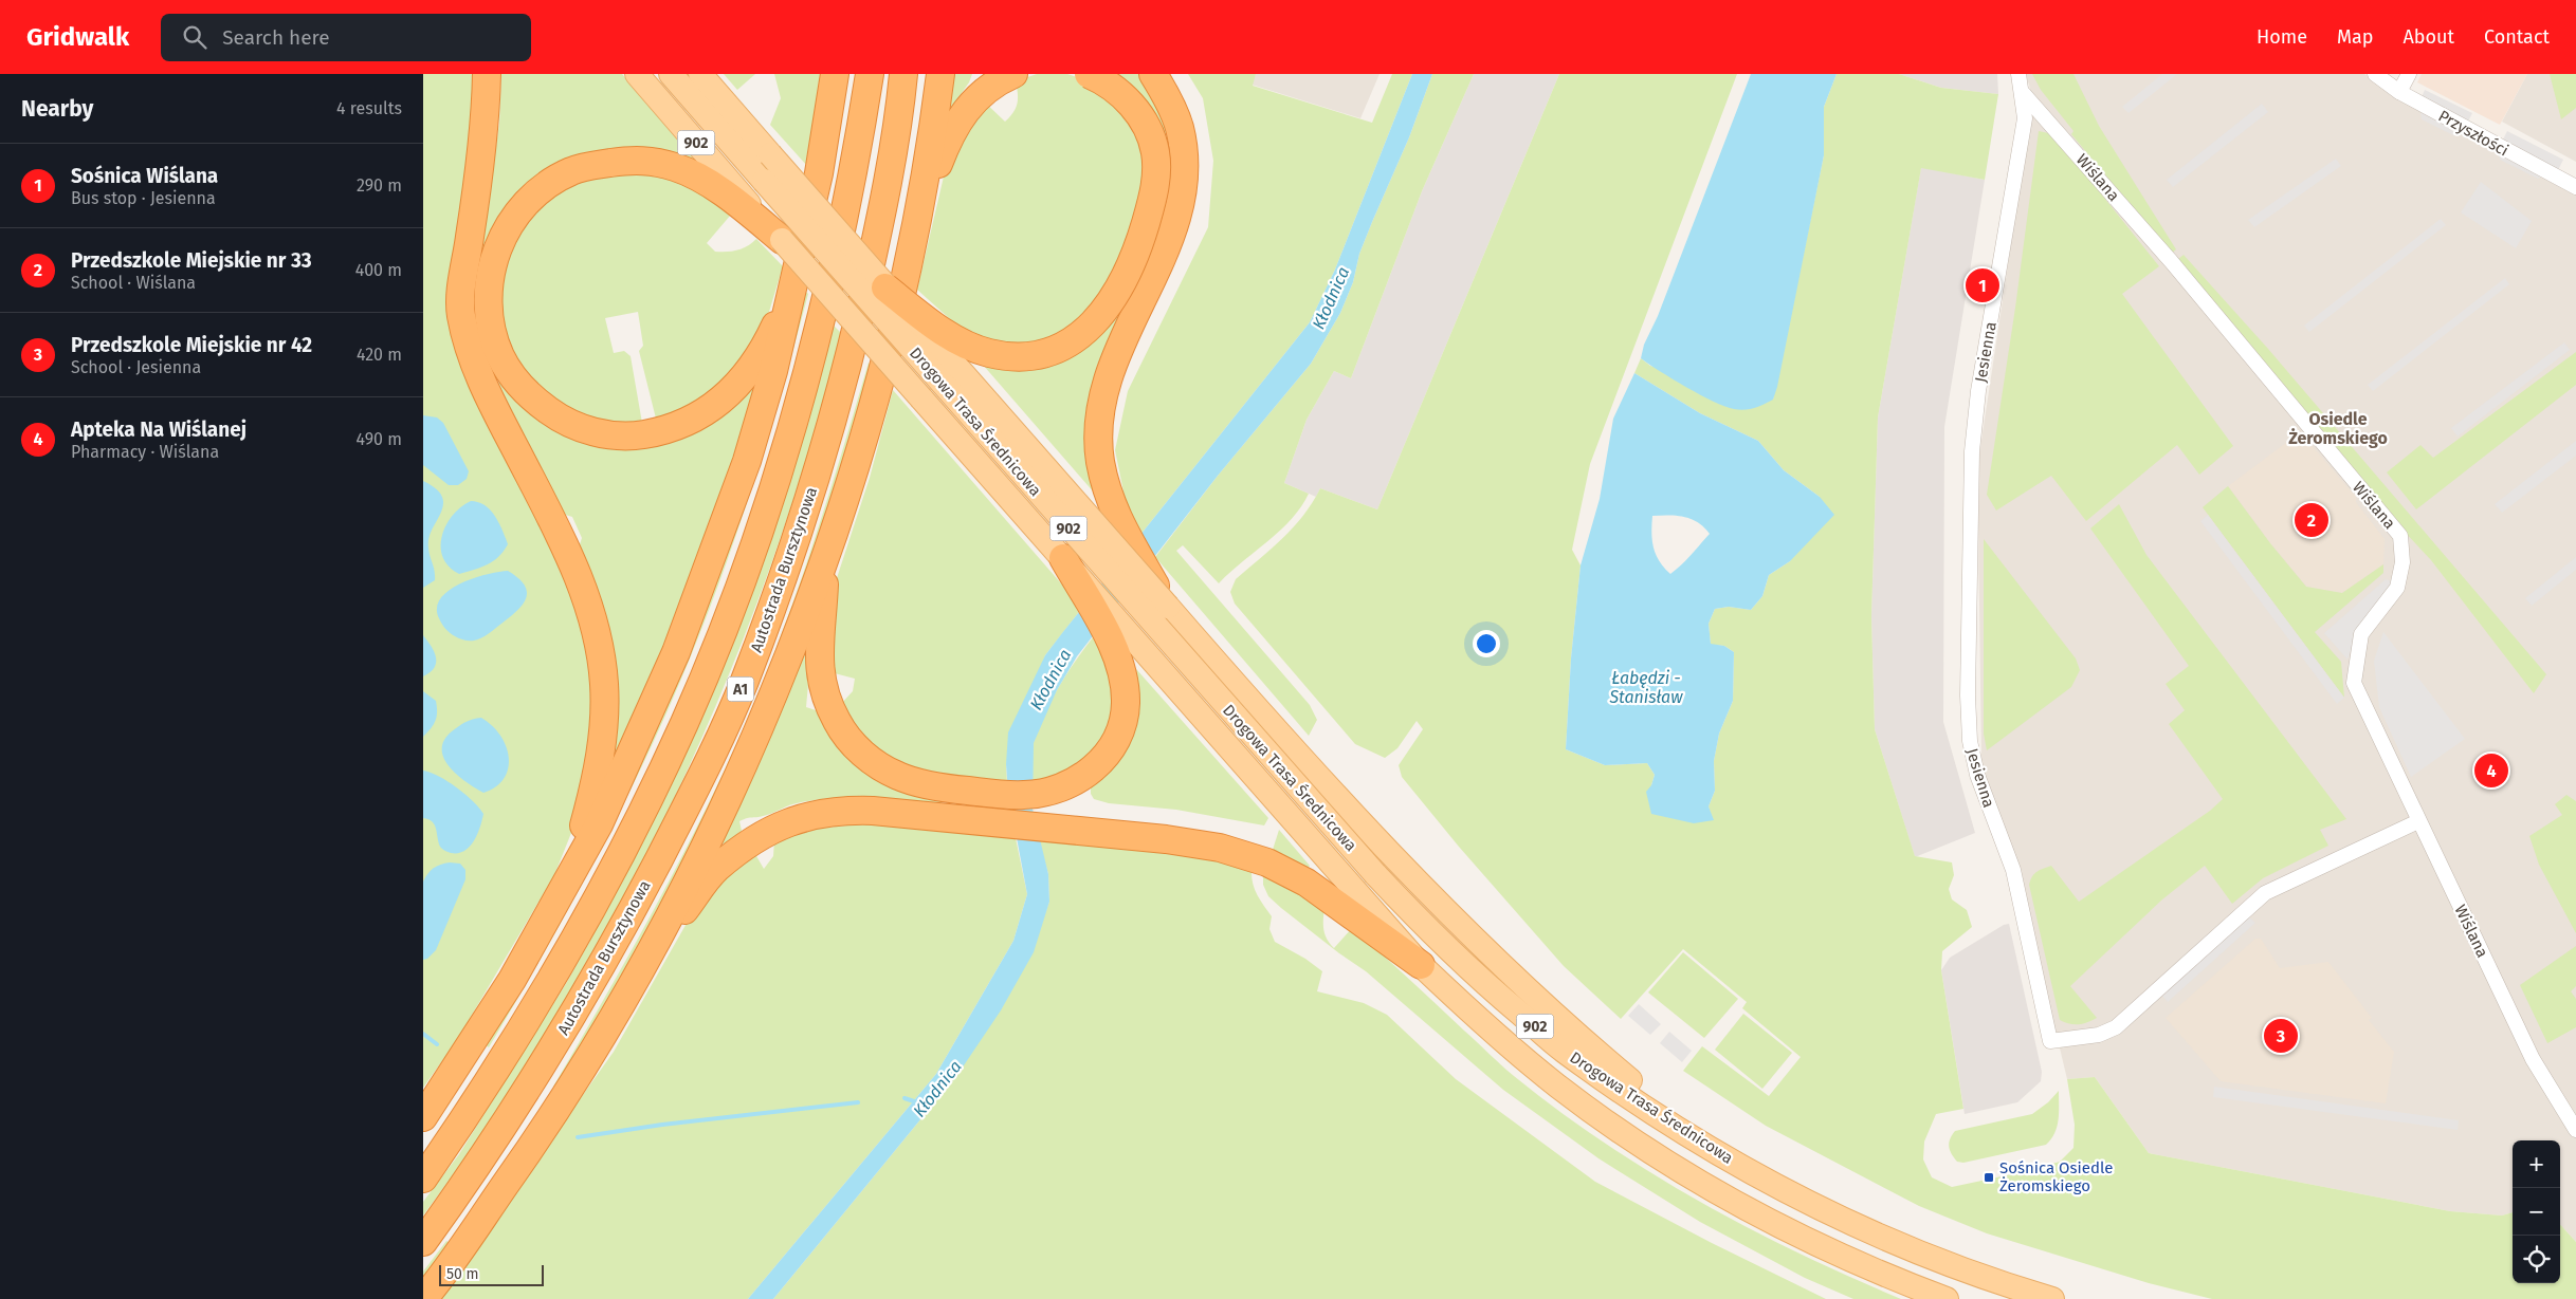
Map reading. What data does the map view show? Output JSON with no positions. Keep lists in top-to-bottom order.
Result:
{
  "streets": {
    "highway": ["Autostrada Bursztynowa", "A1"],
    "main road": ["902", "Drogowa Trasa Średnicowa"],
    "street": ["Przyszłości", "Wiślana", "Jesienna"]
  },
  "crossings": [
    ["Wiślana", "Jesienna"]
  ],
  "districts": ["Osiedle Żeromskiego"],
  "water": ["Kłodnica", "Łabędzi - Stanisław"],
  "places": {
    "transit": ["Sośnica Osiedle Żeromskiego"]
  },
  "scale_bar": "50 m",
  "page": {
    "header": "Gridwalk",
    "search": "Search here",
    "nav": [
      "Home",
      "Map",
      "About",
      "Contact"
    ],
    "heading": ["Nearby", "4 results"],
    "list": [
      {
        "mark": "1",
        "name": "Sośnica Wiślana",
        "note": "Bus stop · Jesienna",
        "value": "290 m"
      },
      {
        "mark": "2",
        "name": "Przedszkole Miejskie nr 33",
        "note": "School · Wiślana",
        "value": "400 m"
      },
      {
        "mark": "3",
        "name": "Przedszkole Miejskie nr 42",
        "note": "School · Jesienna",
        "value": "420 m"
      },
      {
        "mark": "4",
        "name": "Apteka Na Wiślanej",
        "note": "Pharmacy · Wiślana",
        "value": "490 m"
      }
    ],
    "pins": [
      "1",
      "2",
      "4",
      "3"
    ],
    "map_buttons": ["+", "−"],
    "scale": "50 m"
  }
}
